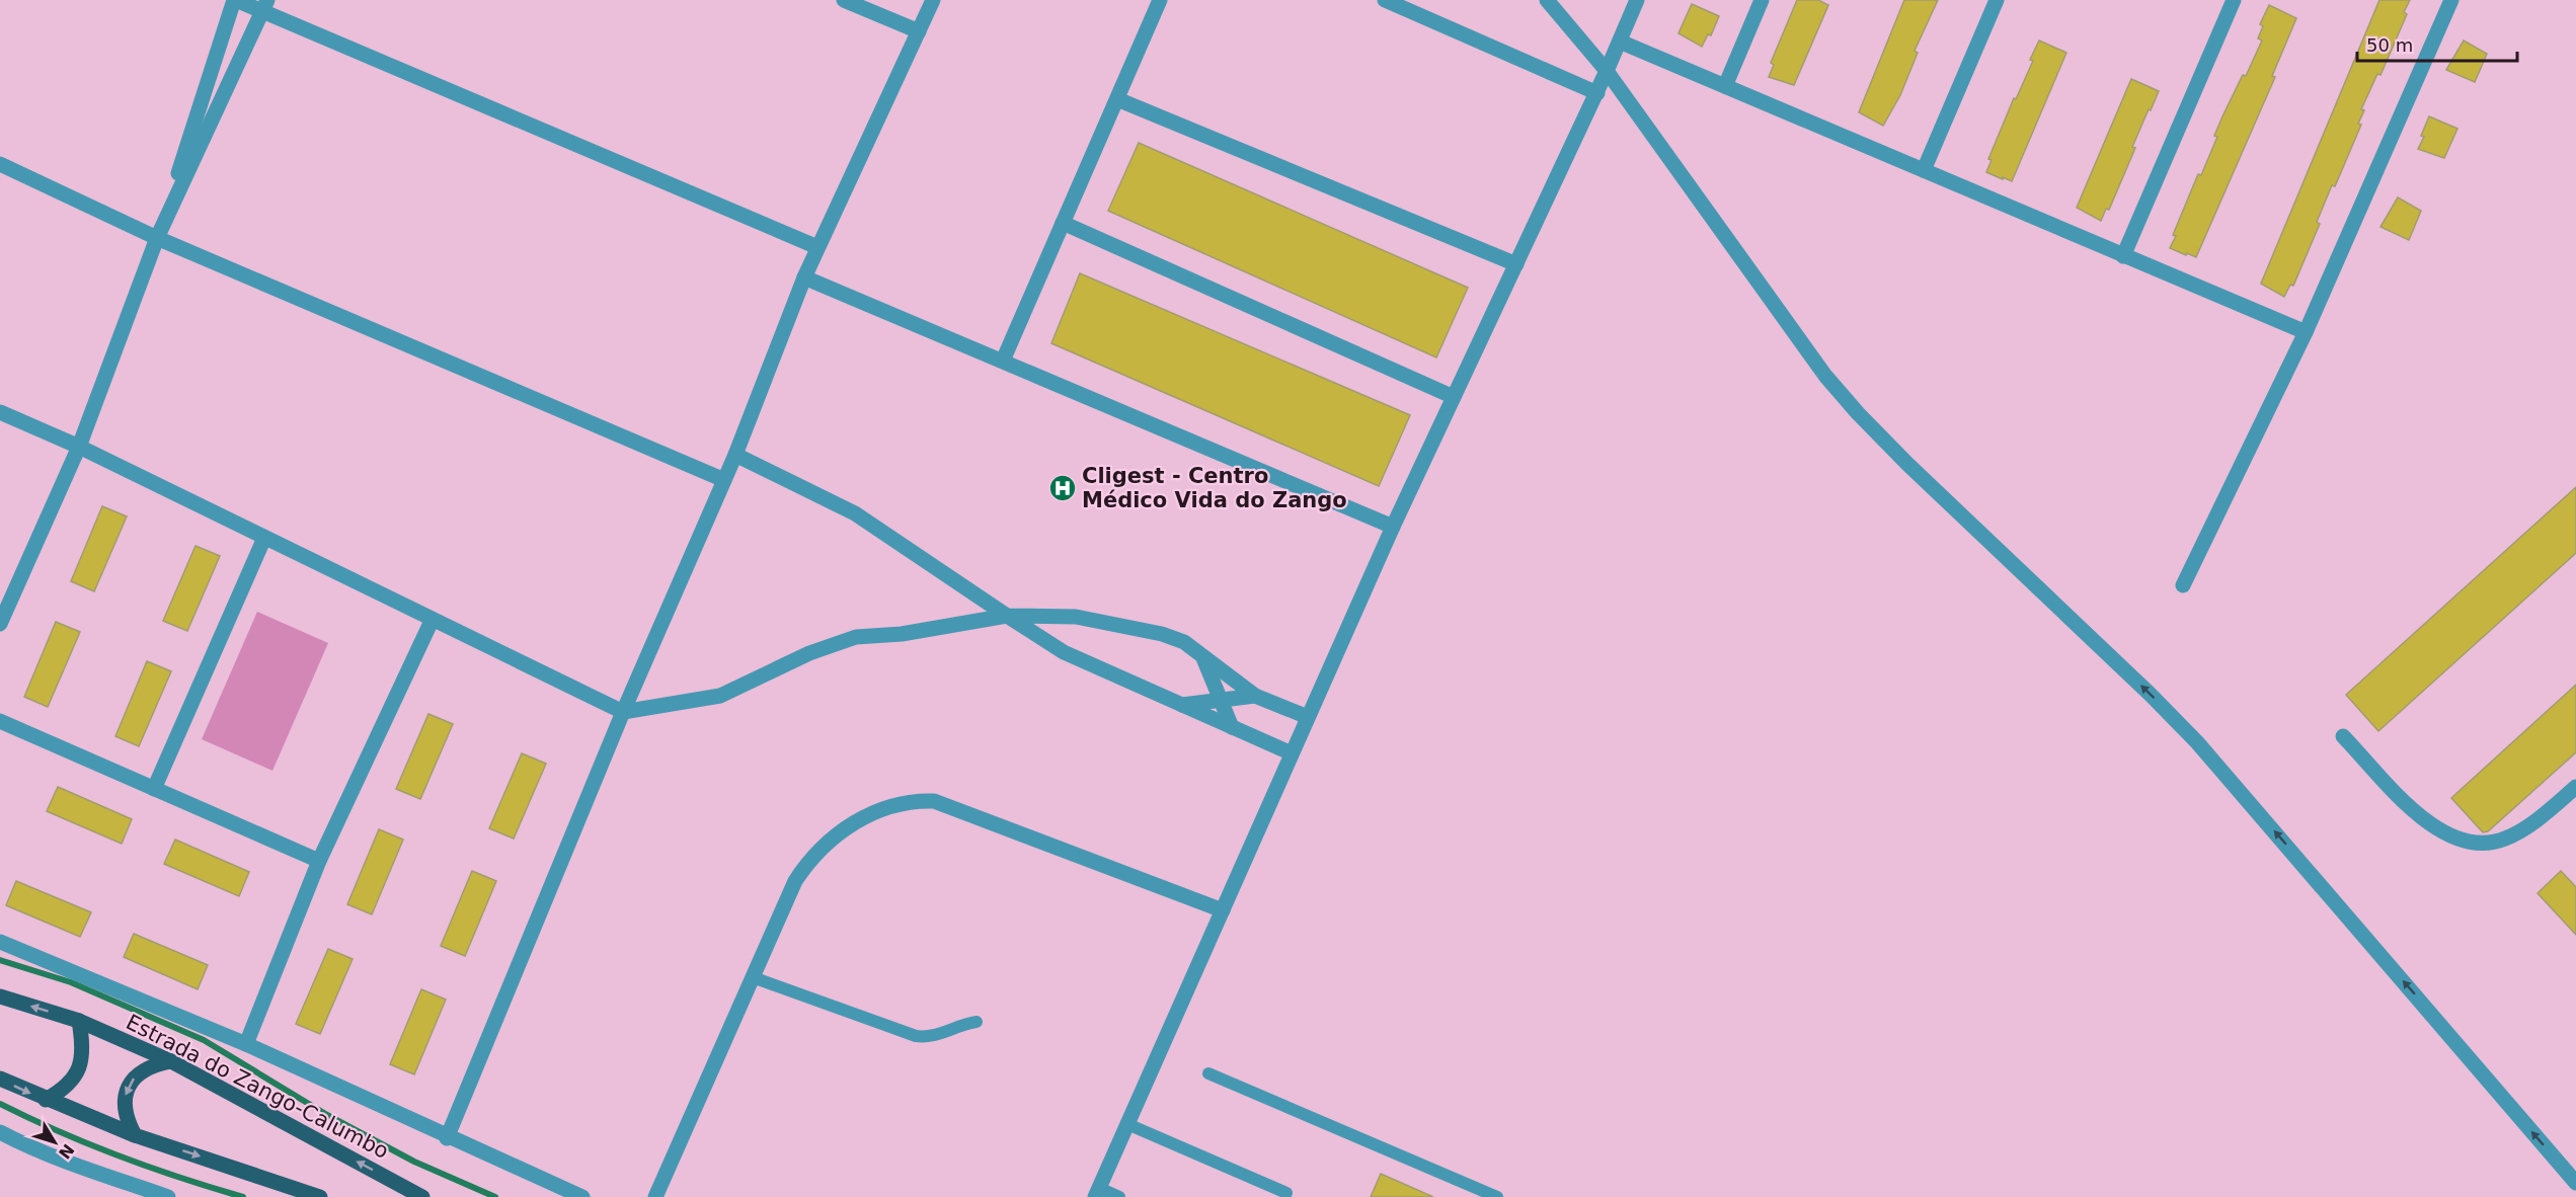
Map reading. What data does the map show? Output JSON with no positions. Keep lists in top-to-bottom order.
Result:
{
  "streets": {
    "main road": ["Estrada do Zango-Calumbo"]
  },
  "places": {
    "hospital": ["Cligest - Centro Médico Vida do Zango"]
  },
  "scale_bar": "50 m",
  "north": "bottom right"
}
